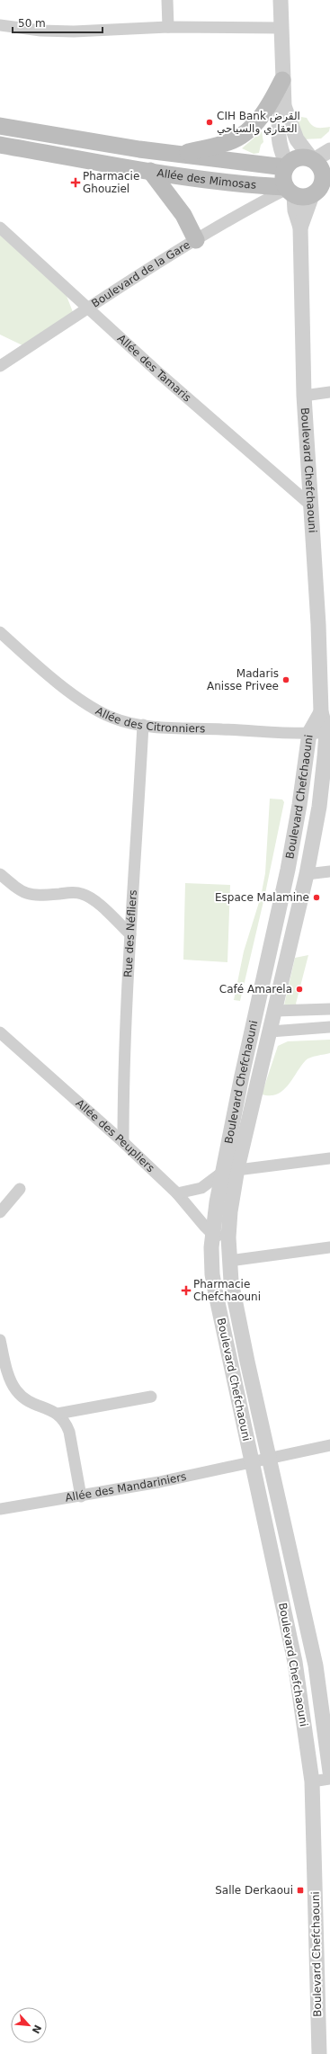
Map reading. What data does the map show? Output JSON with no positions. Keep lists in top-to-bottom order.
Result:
{
  "streets": {
    "main road": ["Allée des Mimosas"],
    "street": [
      "Boulevard de la Gare",
      "Allée des Tamaris",
      "Boulevard Chefchaouni",
      "Allée des Citronniers",
      "Rue des Néfliers",
      "Allée des Peupliers",
      "Allée des Mandariniers"
    ]
  },
  "crossings": [
    ["Allée des Mimosas", "Boulevard de la Gare"],
    ["Allée des Mimosas", "Boulevard Chefchaouni"],
    ["Boulevard de la Gare", "Allée des Tamaris"],
    ["Boulevard de la Gare", "Boulevard Chefchaouni"],
    ["Allée des Tamaris", "Boulevard Chefchaouni"],
    ["Boulevard Chefchaouni", "Allée des Citronniers"],
    ["Boulevard Chefchaouni", "Allée des Peupliers"],
    ["Boulevard Chefchaouni", "Allée des Mandariniers"],
    ["Allée des Citronniers", "Rue des Néfliers"],
    ["Rue des Néfliers", "Allée des Peupliers"]
  ],
  "places": {
    "other": [
      "CIH Bank القرض العقاري والسياحي",
      "Madaris Anisse Privee",
      "Espace Malamine",
      "Café Amarela"
    ],
    "health": ["Pharmacie Ghouziel", "Pharmacie Chefchaouni"],
    "transit": ["Salle Derkaoui"]
  },
  "scale_bar": "50 m",
  "north": "bottom right"
}
